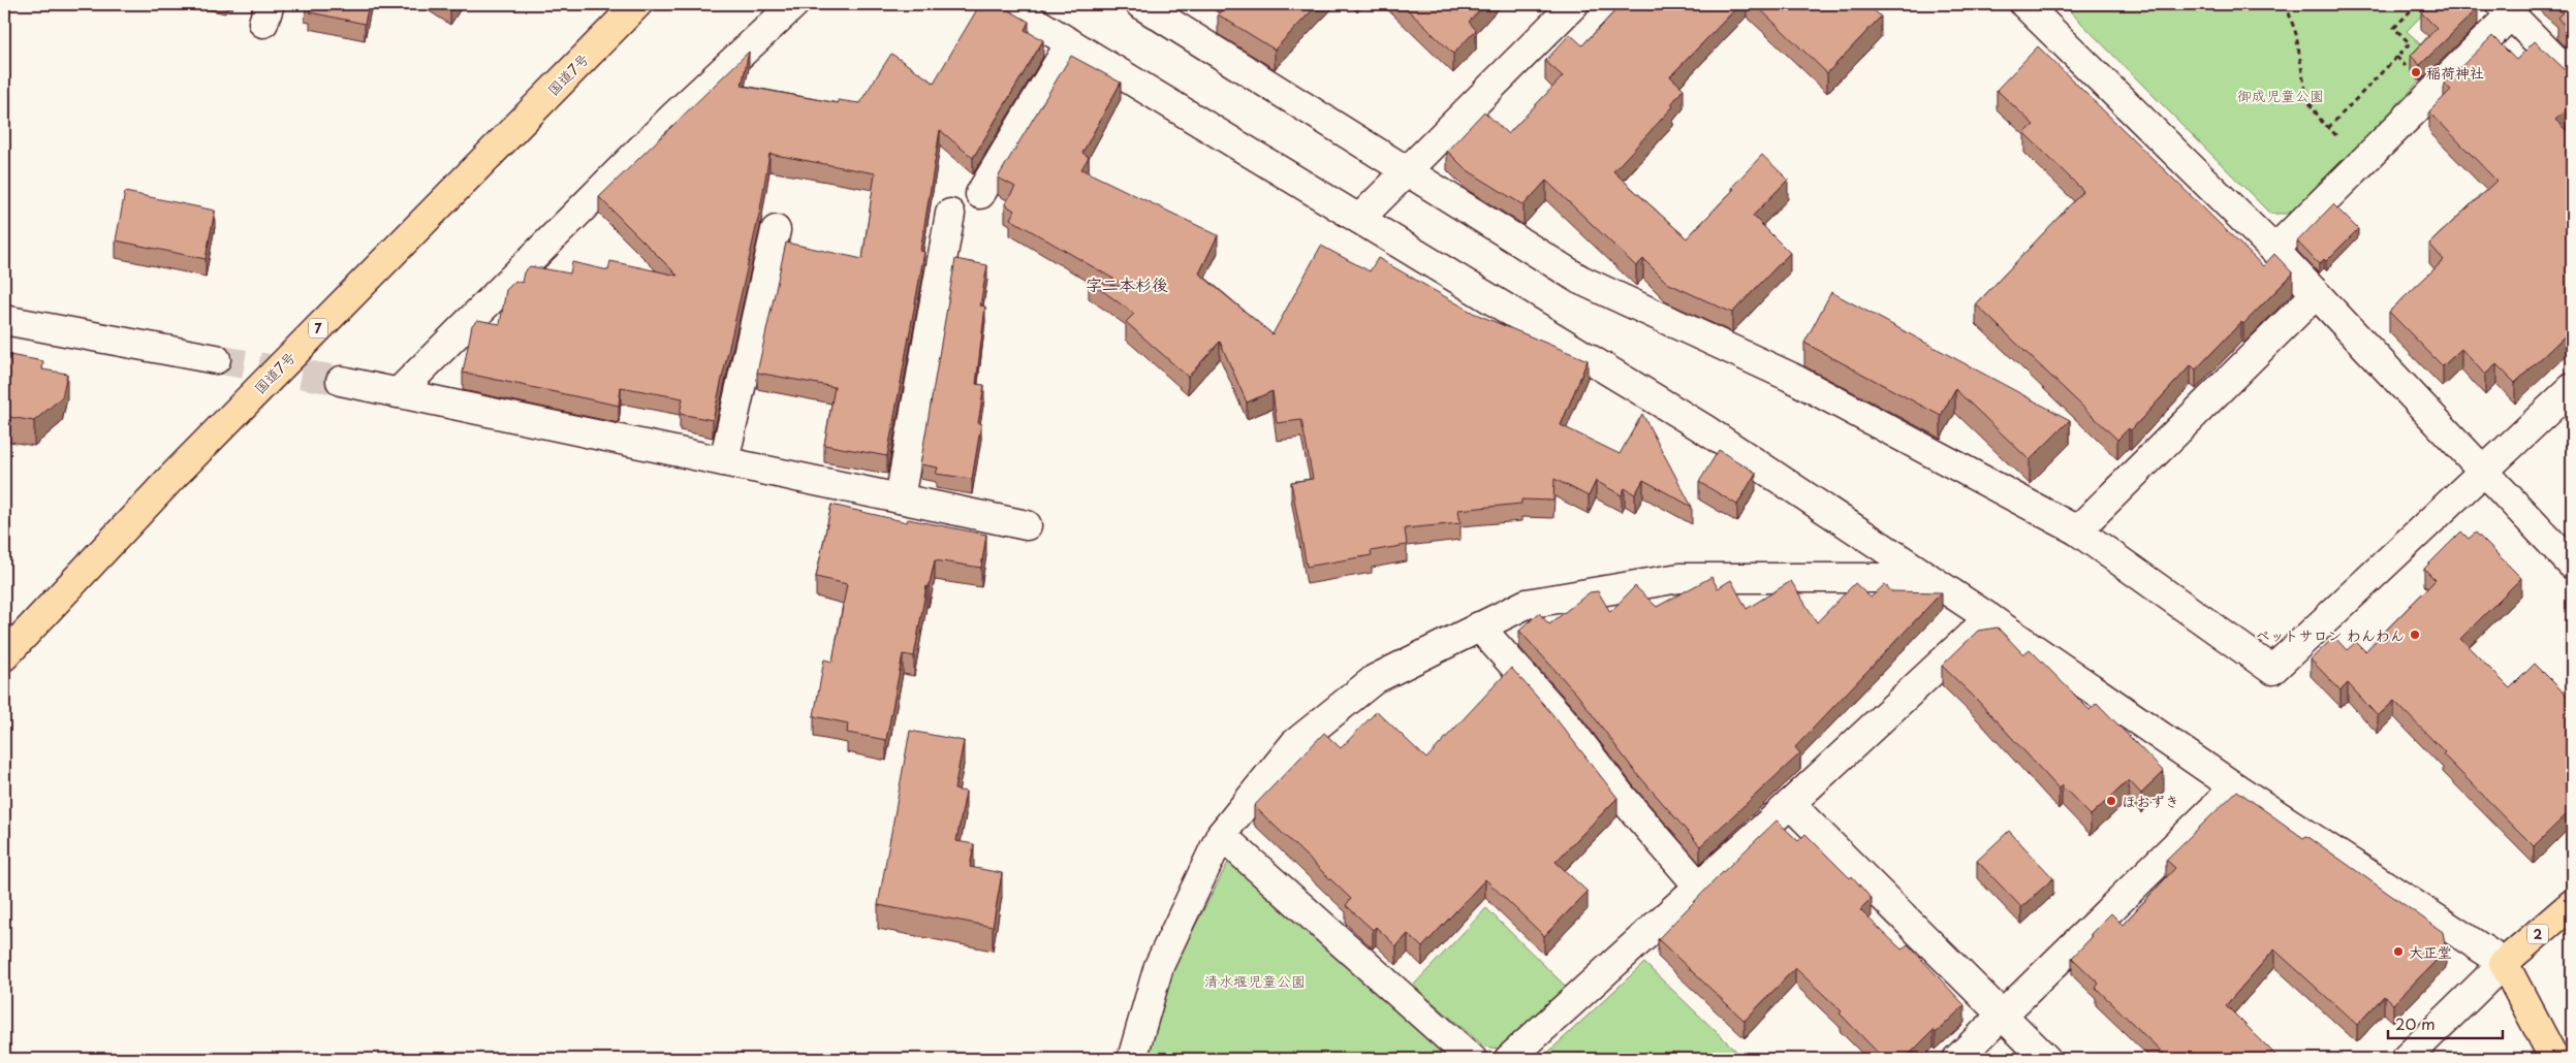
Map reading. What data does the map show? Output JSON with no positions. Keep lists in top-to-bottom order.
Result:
{
  "streets": {
    "main road": ["国道7号", "7", "2"]
  },
  "districts": ["字二本杉後"],
  "parks": ["御成児童公園", "清水堰児童公園"],
  "places": [
    "稲荷神社",
    "ペットサロン わんわん",
    "ほおずき",
    "大正堂"
  ],
  "scale_bar": "20 m"
}
